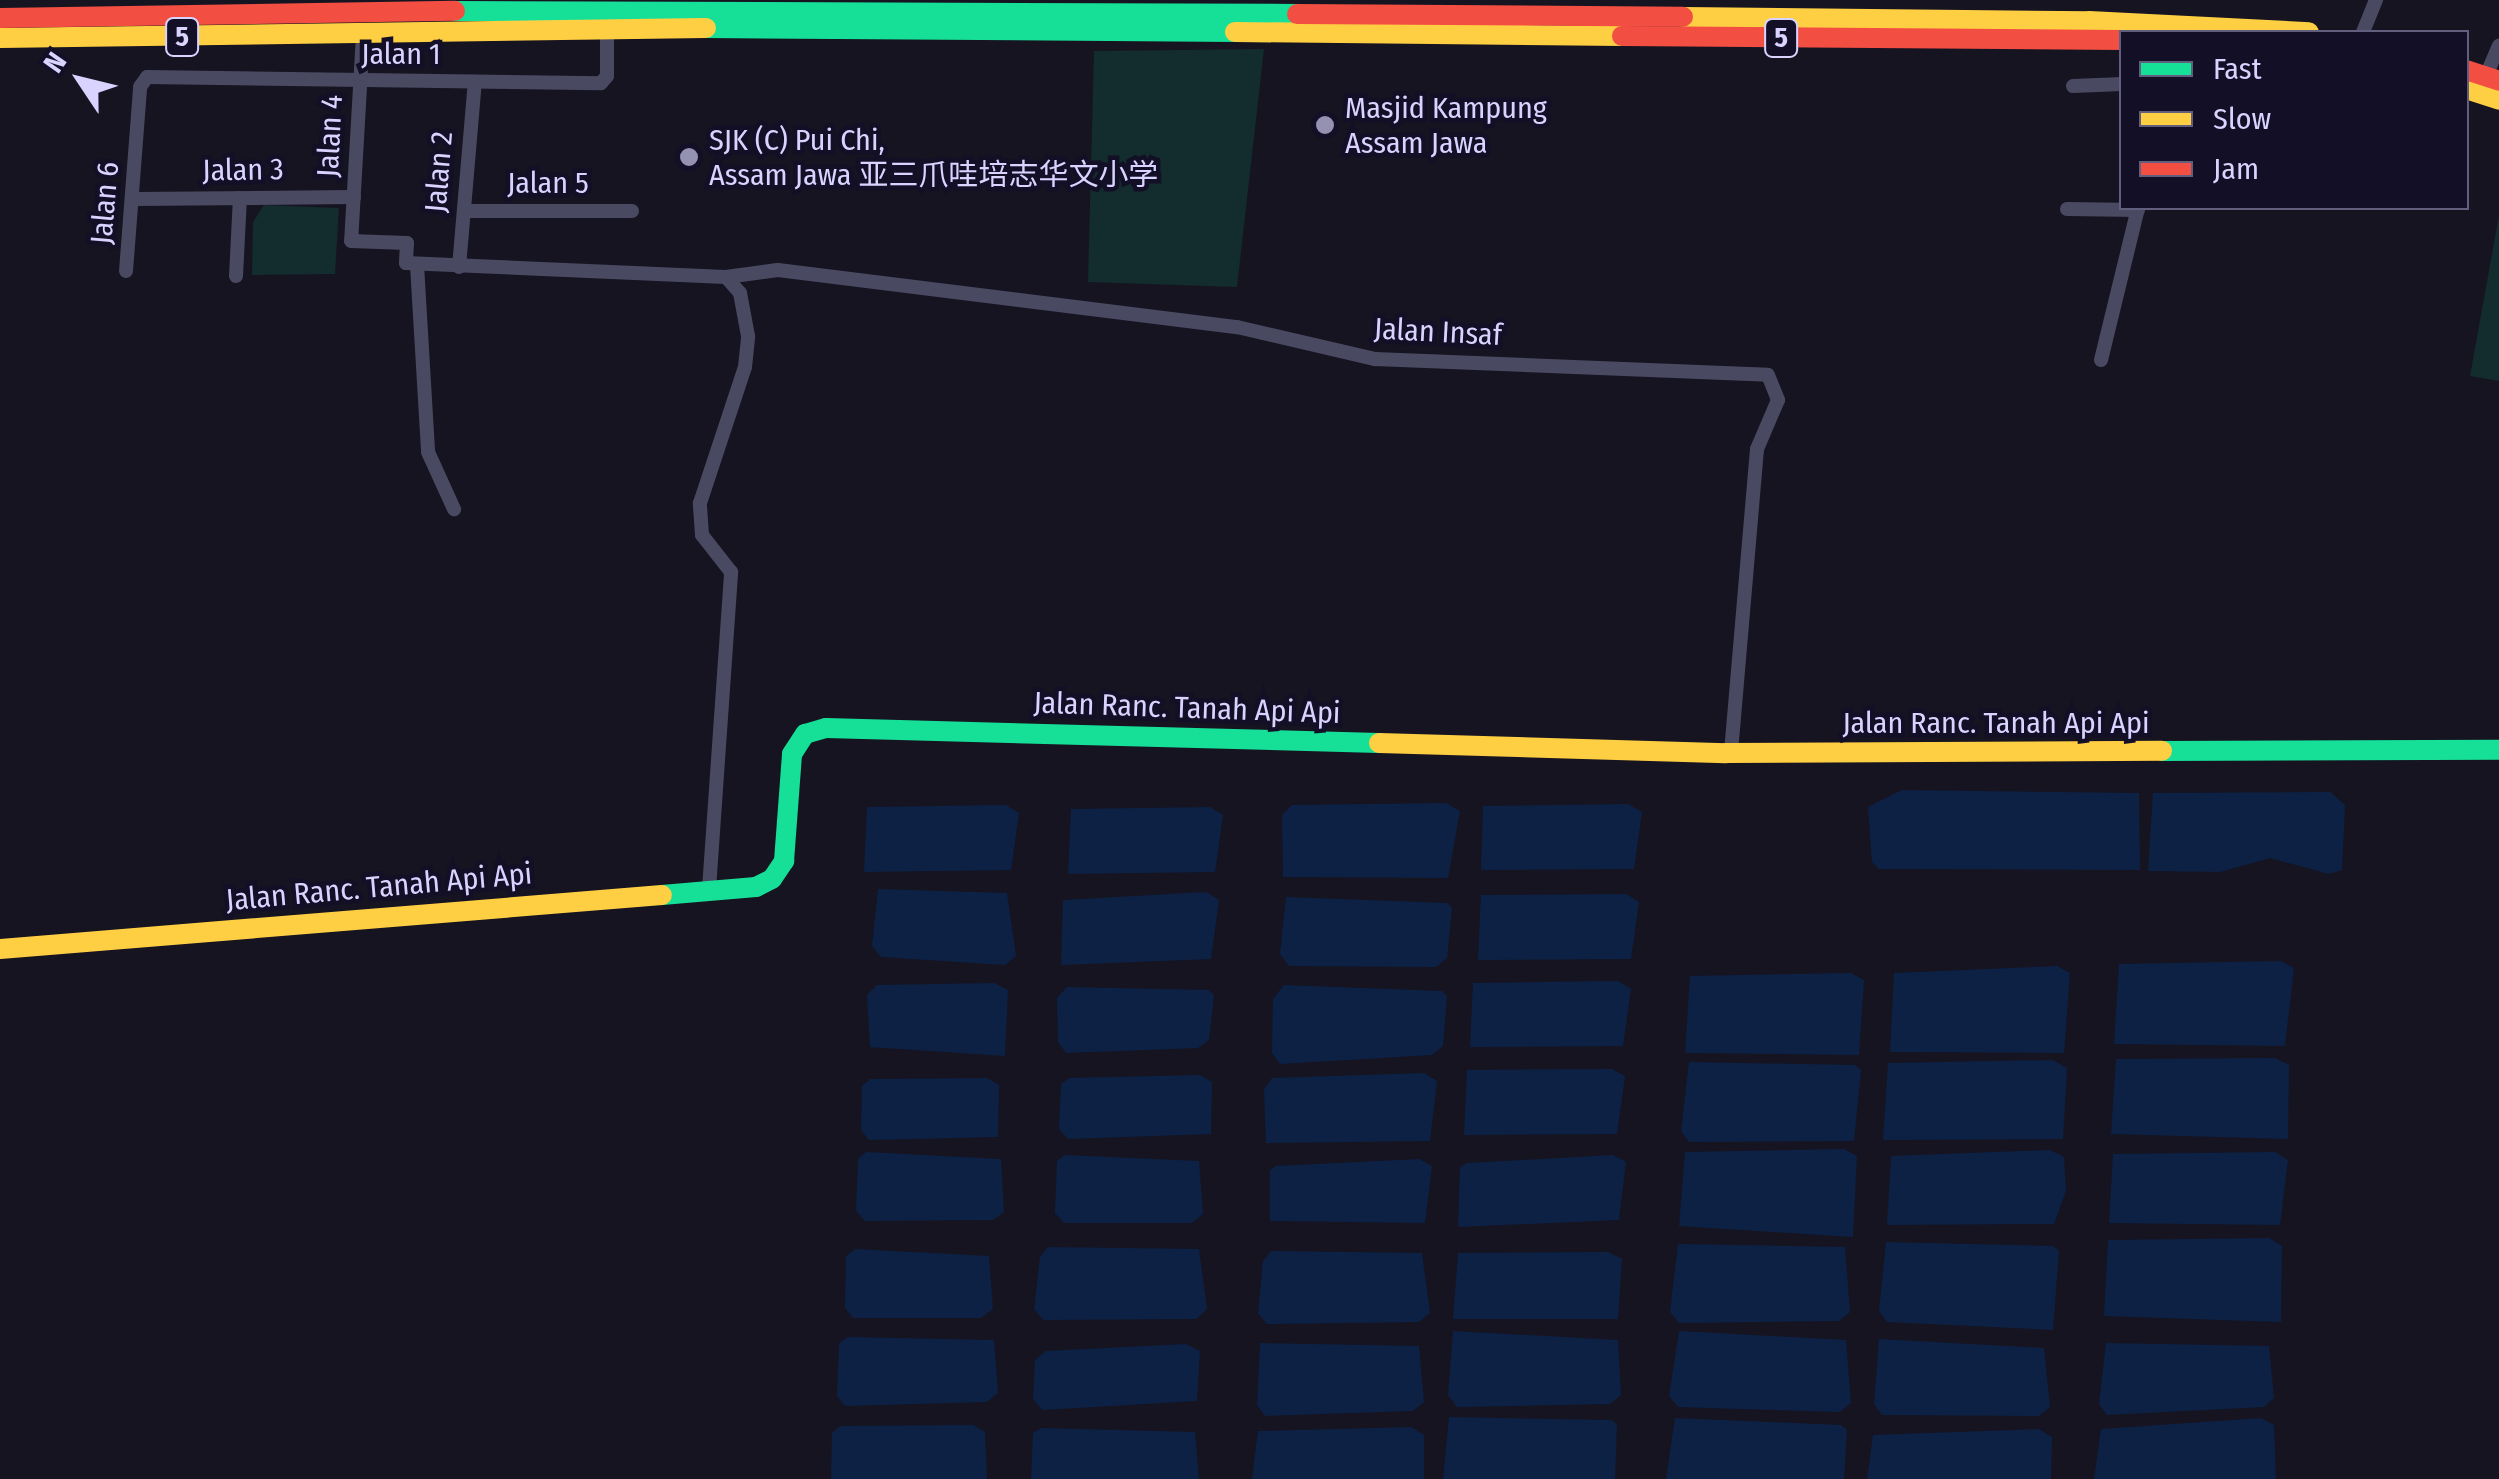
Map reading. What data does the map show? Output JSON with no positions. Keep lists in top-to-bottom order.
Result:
{
  "streets": {
    "main road": ["5", "Jalan Ranc. Tanah Api Api"],
    "street": [
      "Jalan 1",
      "Jalan 4",
      "Jalan 3",
      "Jalan 2",
      "Jalan 5",
      "Jalan 6",
      "Jalan Insaf"
    ]
  },
  "crossings": [
    ["5", "Jalan 1"],
    ["5", "Jalan 4"],
    ["Jalan 1", "Jalan 4"],
    ["Jalan 1", "Jalan 2"],
    ["Jalan 1", "Jalan 6"],
    ["Jalan 4", "Jalan 3"],
    ["Jalan 3", "Jalan 6"],
    ["Jalan 2", "Jalan 5"],
    ["Jalan Insaf", "Jalan Ranc. Tanah Api Api"]
  ],
  "places": ["Masjid Kampung Assam Jawa", "SJK (C) Pui Chi, Assam Jawa 亚三爪哇培志华文小学"],
  "legend": ["Fast", "Slow", "Jam"],
  "north": "top left"
}
